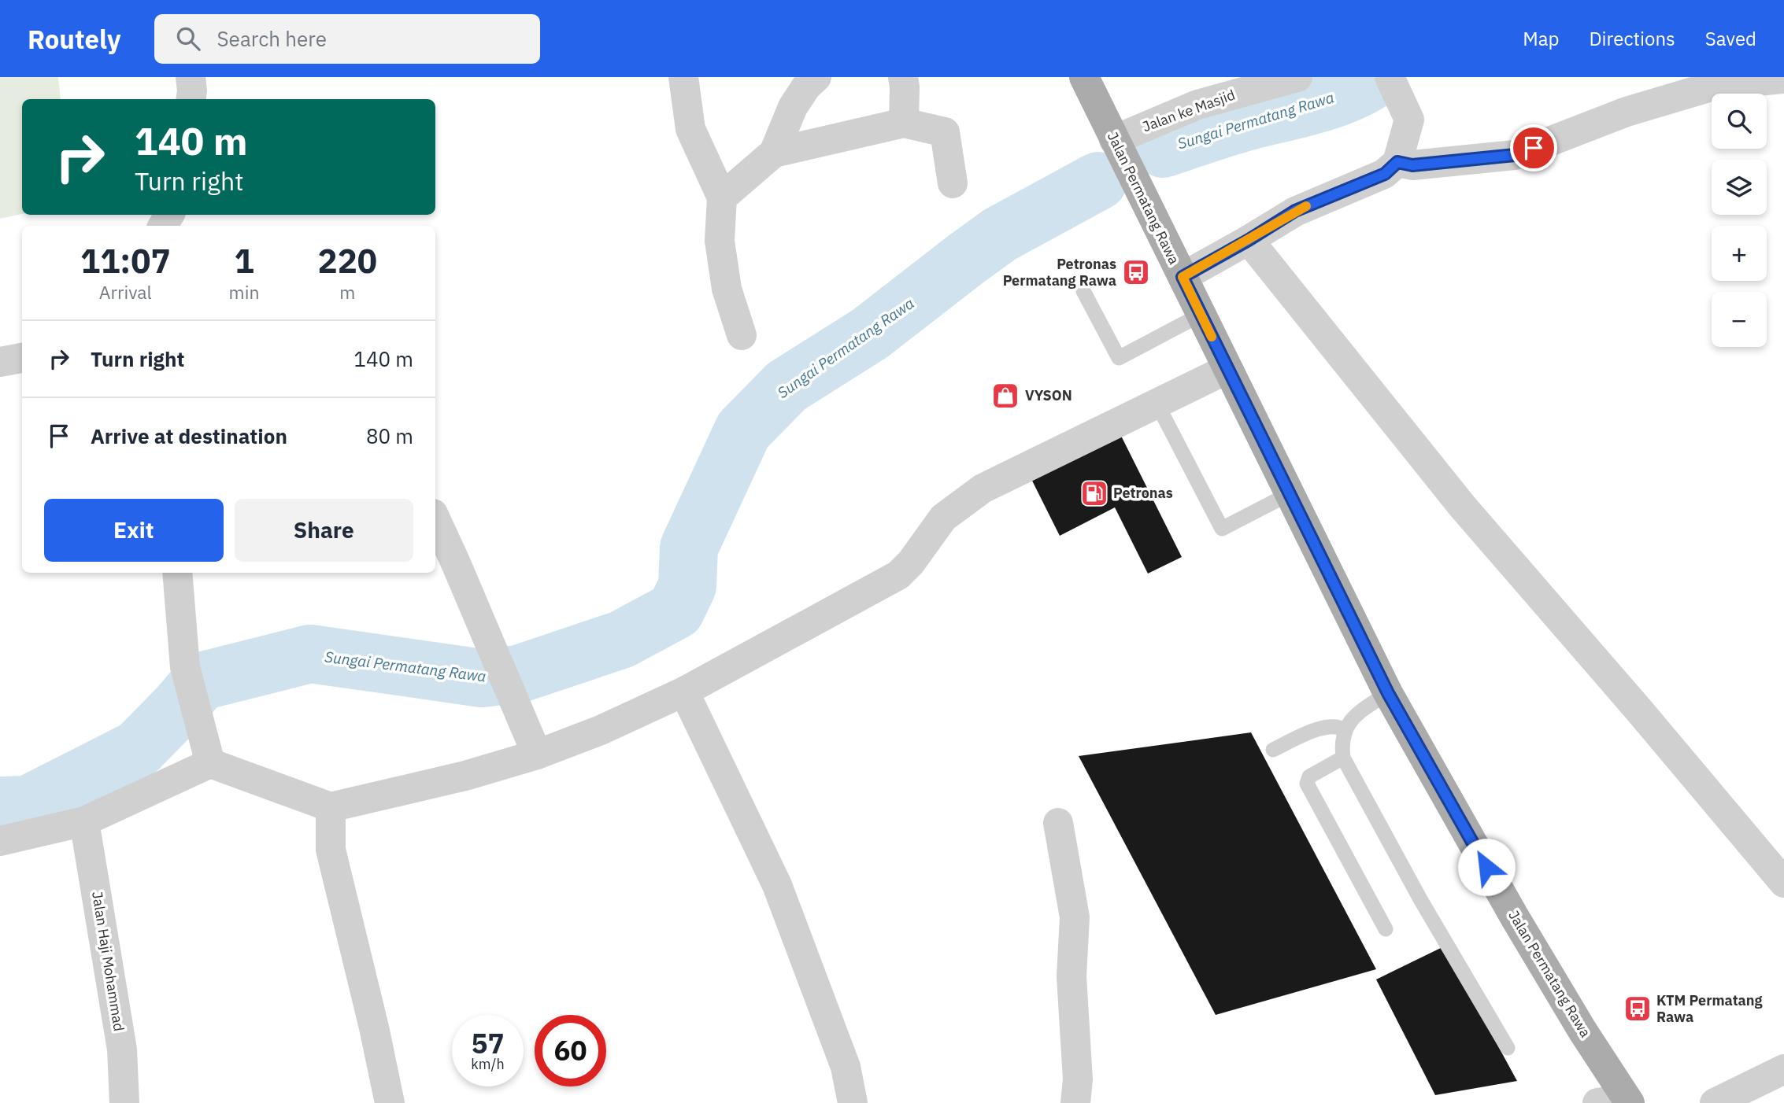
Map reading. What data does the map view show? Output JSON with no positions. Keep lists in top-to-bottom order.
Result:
{
  "streets": {
    "main road": ["Jalan Permatang Rawa"],
    "street": ["Jalan ke Masjid", "Jalan Haji Mohammad"]
  },
  "crossings": [
    ["Jalan ke Masjid", "Jalan Permatang Rawa"]
  ],
  "water": ["Sungai Permatang Rawa"],
  "places": {
    "bus stop": ["Petronas Permatang Rawa", "KTM Permatang Rawa"],
    "shop": ["VYSON"],
    "fuel station": ["Petronas"]
  },
  "page": {
    "header": "Routely",
    "search": "Search here",
    "nav": ["Map", "Directions", "Saved"],
    "map_buttons": ["+", "−"],
    "turn": ["140 m", "Turn right"],
    "eta": [
      "11:07",
      "Arrival",
      "1",
      "min",
      "220",
      "m"
    ],
    "list": [
      {
        "name": "Turn right",
        "value": "140 m"
      },
      {
        "name": "Arrive at destination",
        "value": "80 m"
      }
    ],
    "buttons": ["Exit", "Share"],
    "speed": "57 km/h",
    "limit": "60"
  }
}
